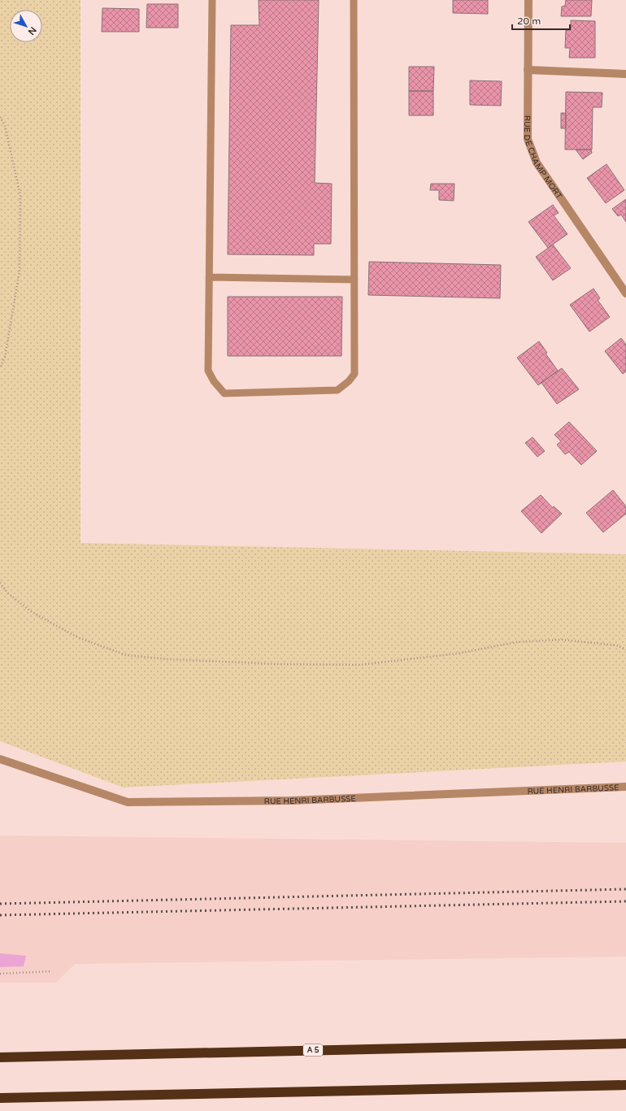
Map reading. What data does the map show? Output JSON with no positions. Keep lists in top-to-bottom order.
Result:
{
  "streets": {
    "highway": ["A 5"],
    "street": ["RUE DE CHAMP MORT", "RUE HENRI BARBUSSE"]
  },
  "scale_bar": "20 m",
  "north": "bottom right"
}
